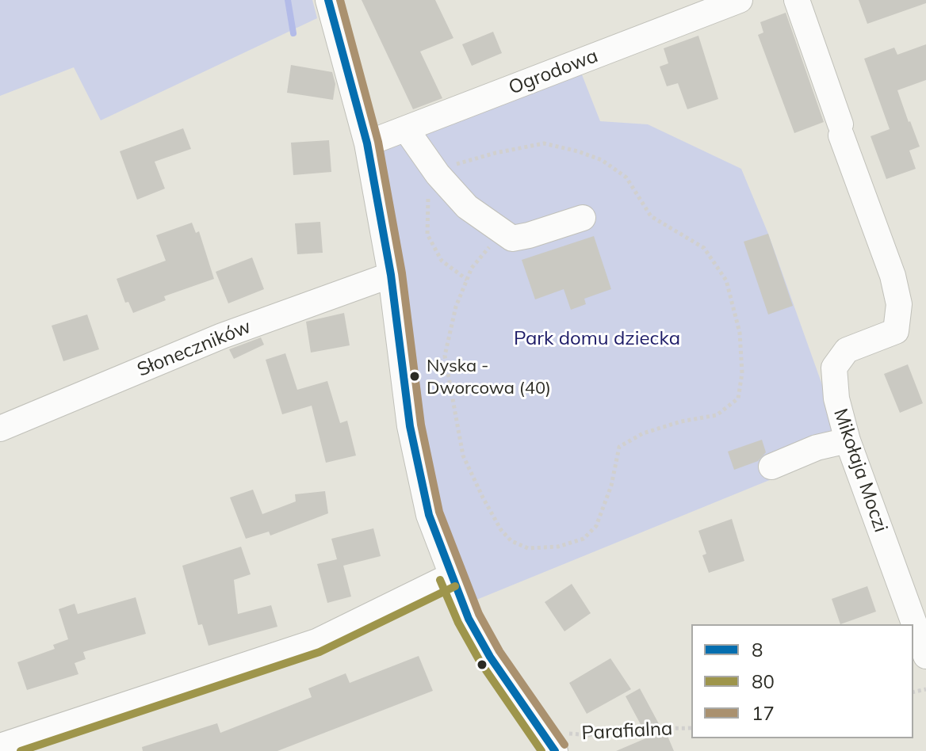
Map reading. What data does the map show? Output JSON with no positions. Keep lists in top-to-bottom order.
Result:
{
  "streets": {
    "street": ["Ogrodowa", "Słoneczników", "Mikołaja Moczi"],
    "path": ["Parafialna"]
  },
  "parks": ["Park domu dziecka"],
  "places": ["Nyska - Dworcowa (40)"],
  "lines": ["transit line 8", "transit line 17", "transit line 80"],
  "legend": ["8", "80", "17"]
}
